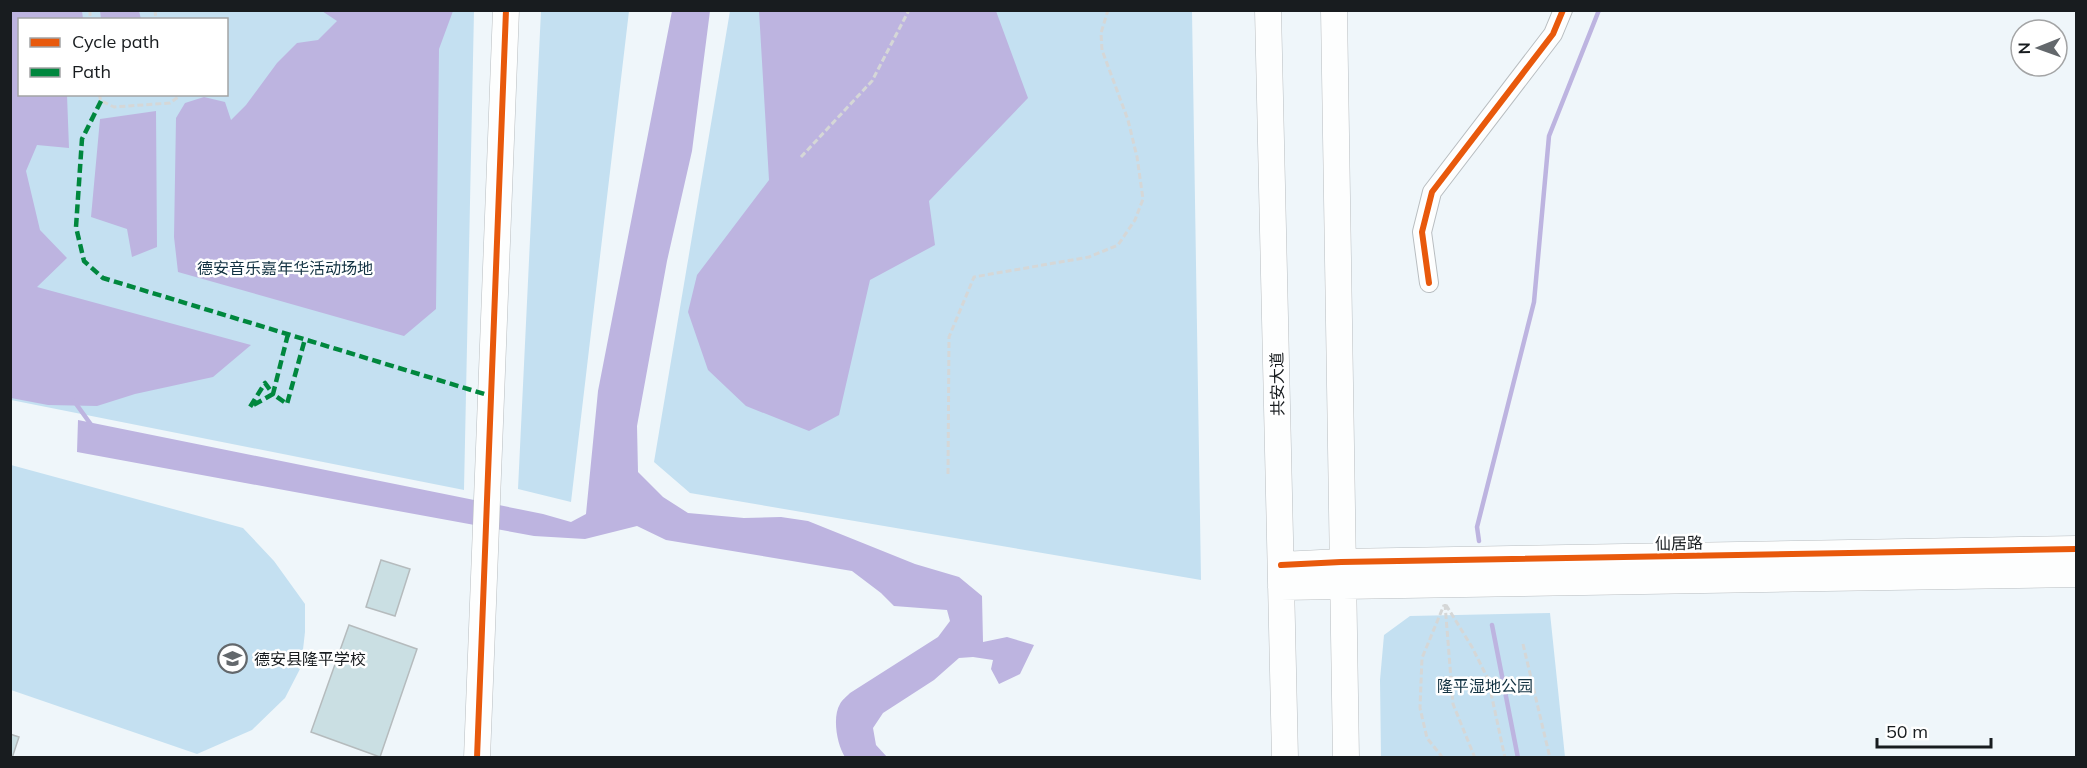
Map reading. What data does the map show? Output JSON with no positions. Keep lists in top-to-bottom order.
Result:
{
  "streets": {
    "street": ["共安大道", "仙居路"]
  },
  "crossings": [
    ["共安大道", "仙居路"]
  ],
  "parks": ["德安音乐嘉年华活动场地", "隆平湿地公园"],
  "places": {
    "school or university": ["德安县隆平学校"]
  },
  "legend": ["Cycle path", "Path"],
  "scale_bar": "50 m",
  "north": "left"
}
